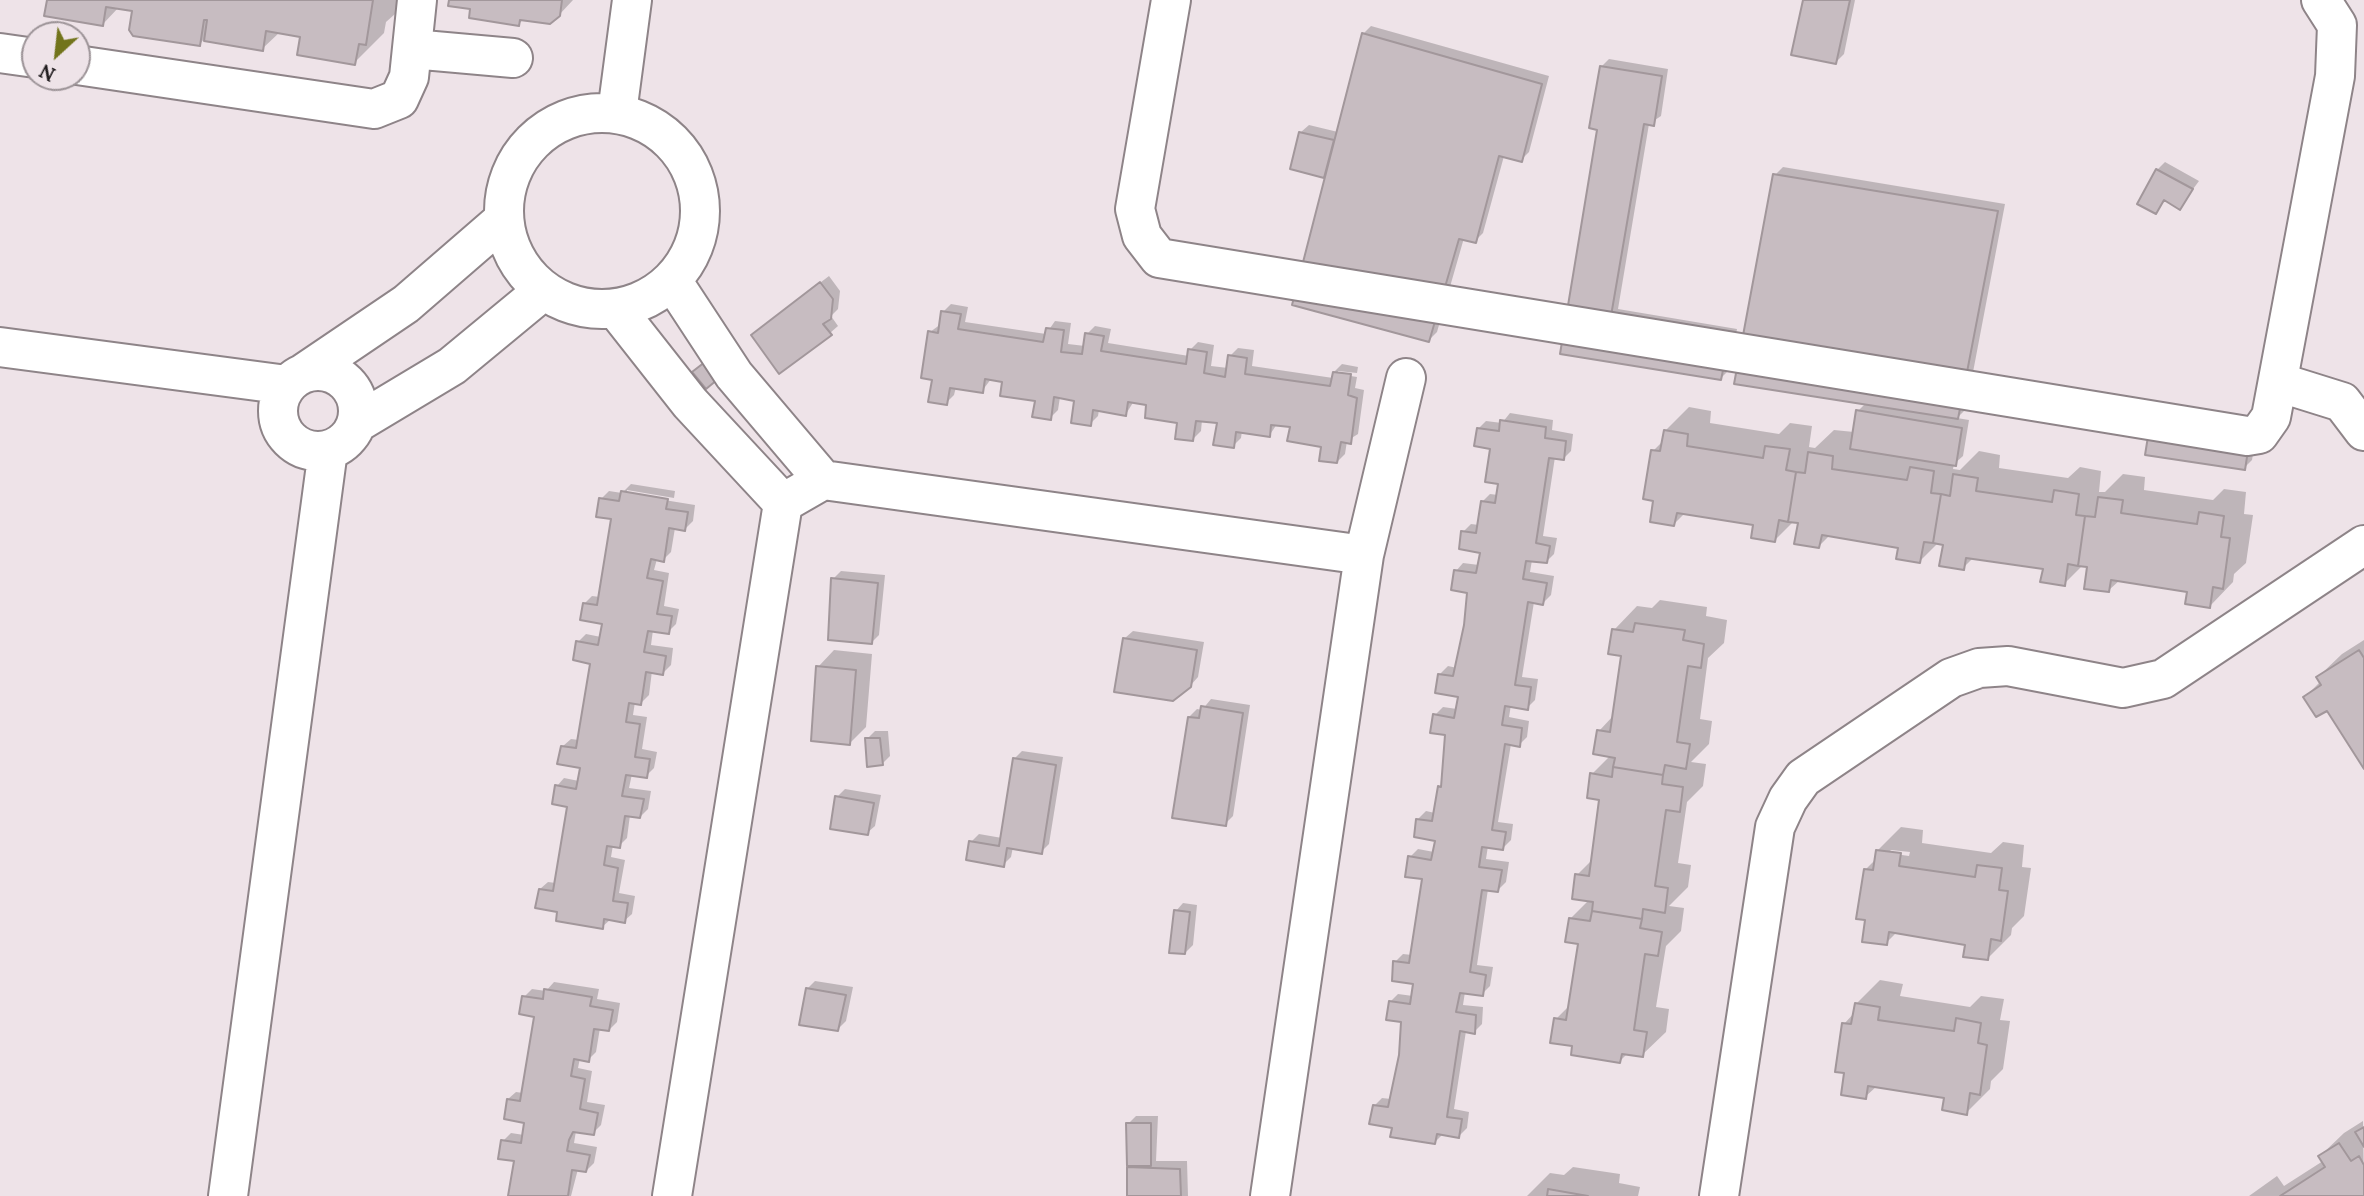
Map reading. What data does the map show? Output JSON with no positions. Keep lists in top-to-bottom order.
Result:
{
  "north": "bottom left"
}
